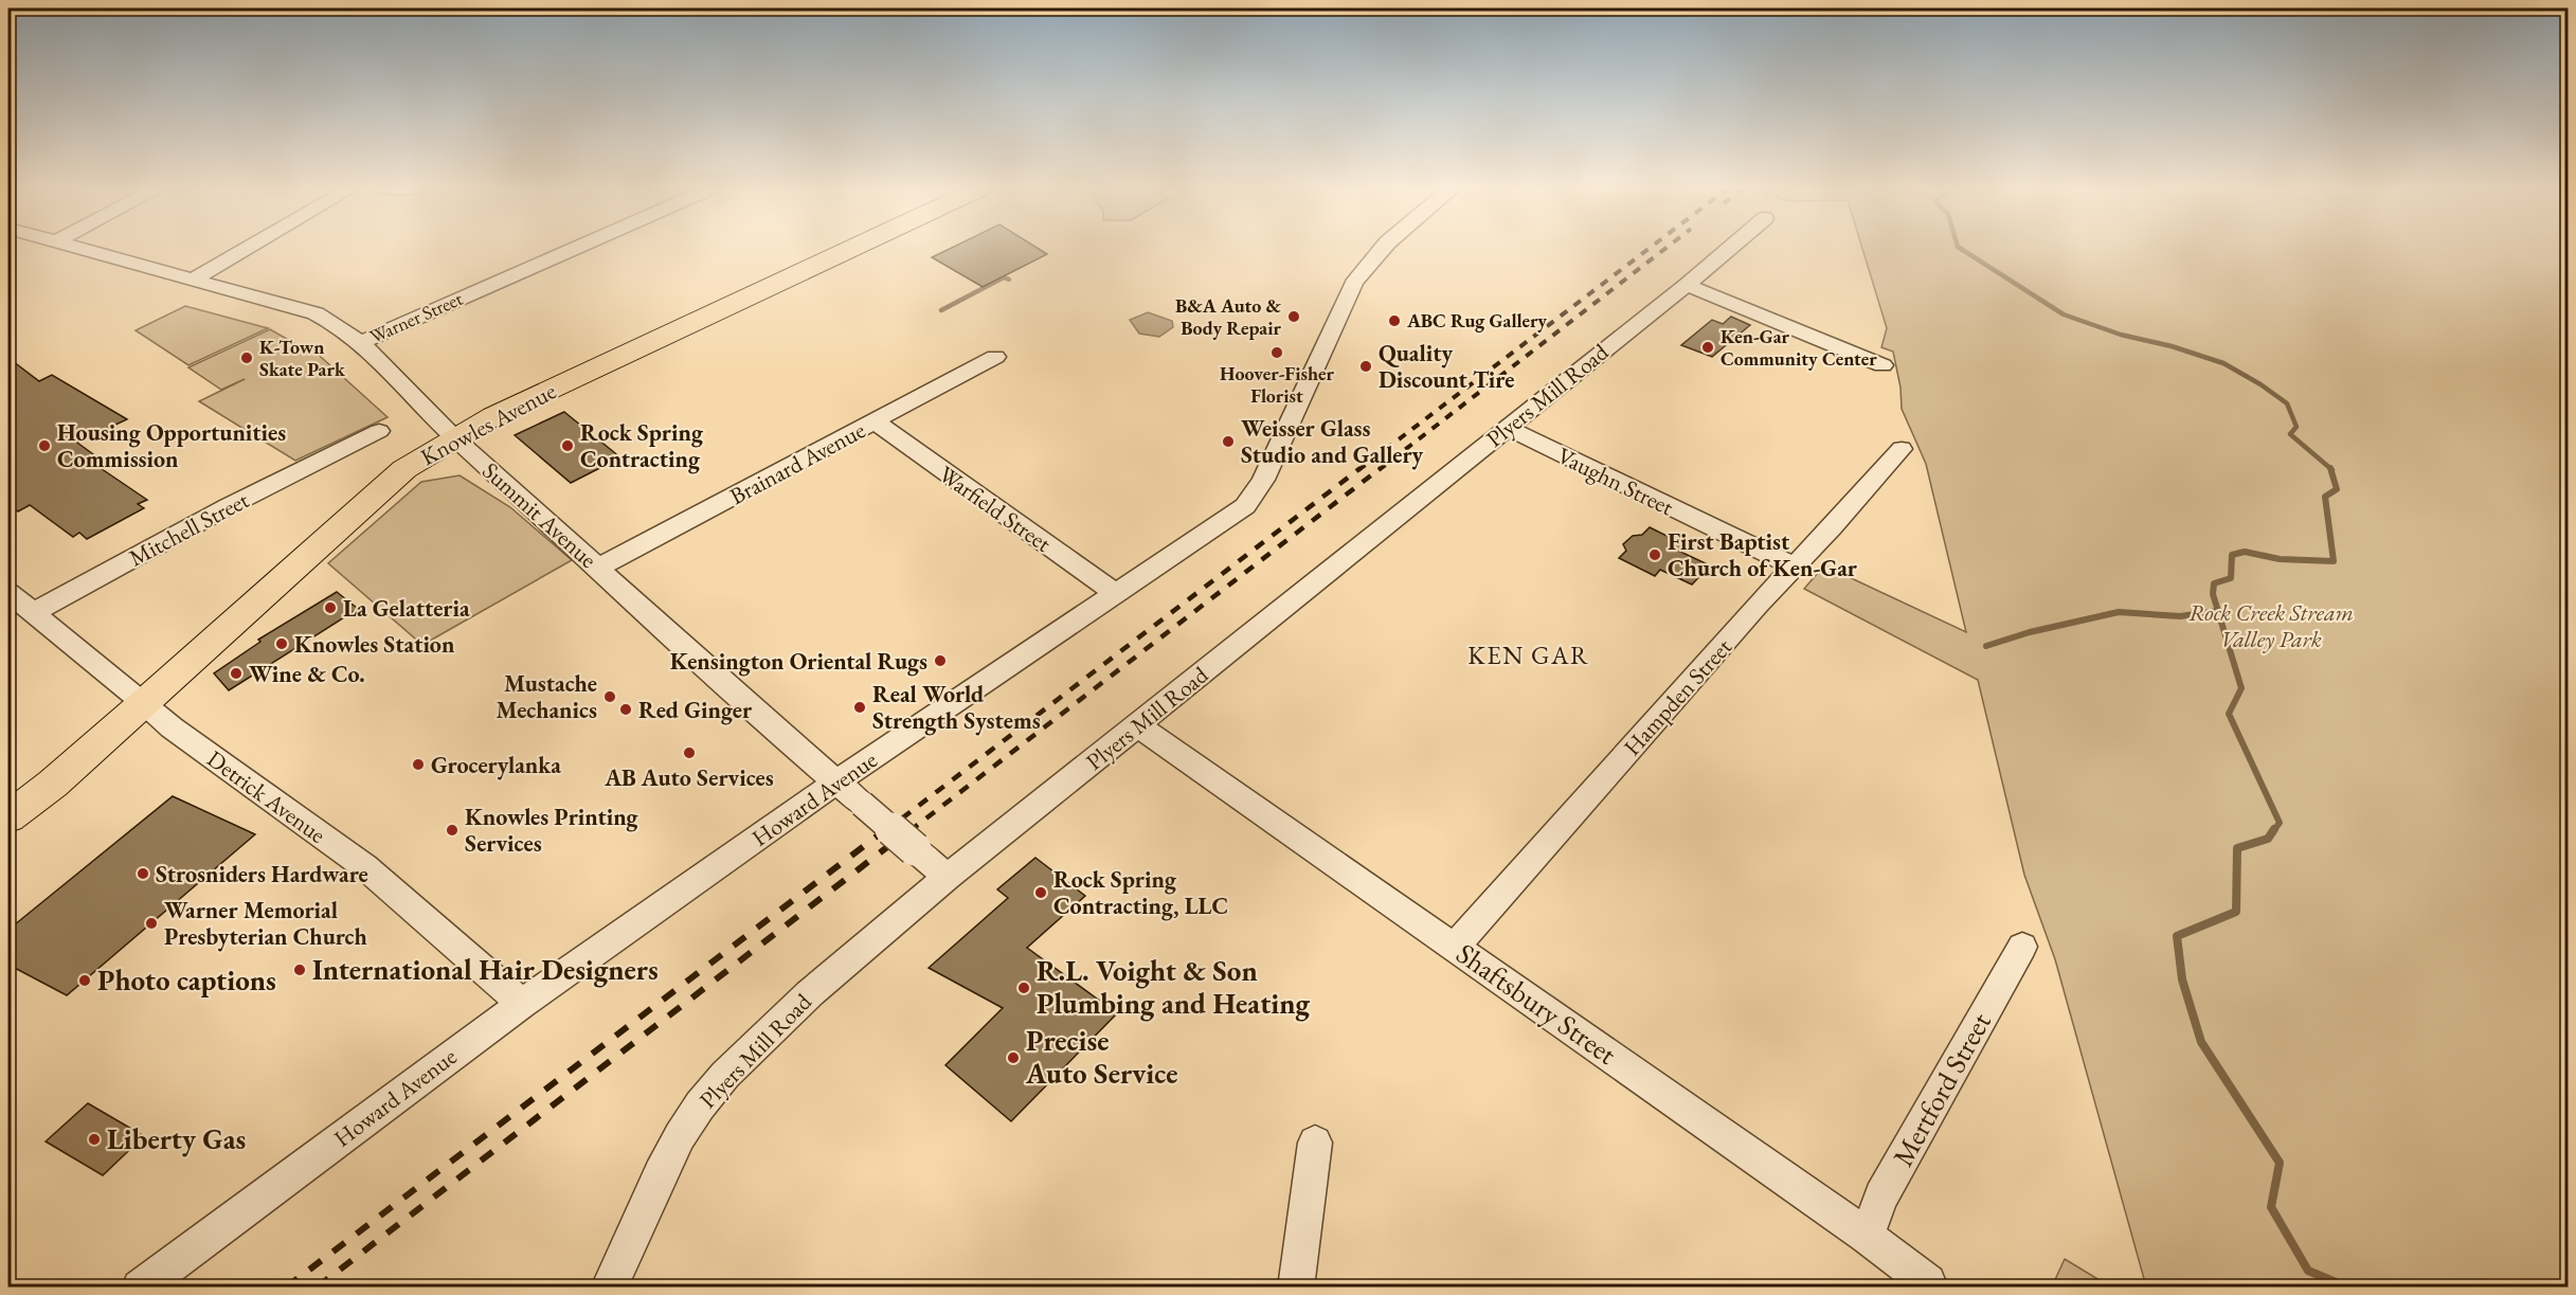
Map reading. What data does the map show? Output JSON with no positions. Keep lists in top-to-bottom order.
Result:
{
  "streets": {
    "main road": ["Knowles Avenue"],
    "street": [
      "Warner Street",
      "Plyers Mill Road",
      "Brainard Avenue",
      "Vaughn Street",
      "Warfield Street",
      "Summit Avenue",
      "Mitchell Street",
      "Hampden Street",
      "Detrick Avenue",
      "Howard Avenue",
      "Shaftsbury Street",
      "Mertford Street"
    ]
  },
  "crossings": [
    ["Warner Street", "Summit Avenue"],
    ["Plyers Mill Road", "Vaughn Street"],
    ["Plyers Mill Road", "Summit Avenue"],
    ["Plyers Mill Road", "Shaftsbury Street"],
    ["Knowles Avenue", "Summit Avenue"],
    ["Knowles Avenue", "Detrick Avenue"],
    ["Brainard Avenue", "Warfield Street"],
    ["Brainard Avenue", "Summit Avenue"],
    ["Vaughn Street", "Hampden Street"],
    ["Warfield Street", "Howard Avenue"],
    ["Summit Avenue", "Howard Avenue"],
    ["Mitchell Street", "Detrick Avenue"],
    ["Hampden Street", "Shaftsbury Street"],
    ["Detrick Avenue", "Howard Avenue"],
    ["Shaftsbury Street", "Mertford Street"]
  ],
  "districts": ["KEN GAR"],
  "parks": ["Rock Creek Stream Valley Park"],
  "places": [
    "B&A Auto & Body Repair",
    "ABC Rug Gallery",
    "Ken-Gar Community Center",
    "Hoover-Fisher Florist",
    "K-Town Skate Park",
    "Quality Discount Tire",
    "Weisser Glass Studio and Gallery",
    "Housing Opportunities Commission",
    "Rock Spring Contracting",
    "First Baptist Church of Ken-Gar",
    "La Gelatteria",
    "Knowles Station",
    "Kensington Oriental Rugs",
    "Wine & Co.",
    "Mustache Mechanics",
    "Real World Strength Systems",
    "Red Ginger",
    "AB Auto Services",
    "Grocerylanka",
    "Knowles Printing Services",
    "Strosniders Hardware",
    "Rock Spring Contracting, LLC",
    "Warner Memorial Presbyterian Church",
    "International Hair Designers",
    "Photo captions",
    "R.L. Voight & Son Plumbing and Heating",
    "Precise Auto Service",
    "Liberty Gas"
  ]
}
